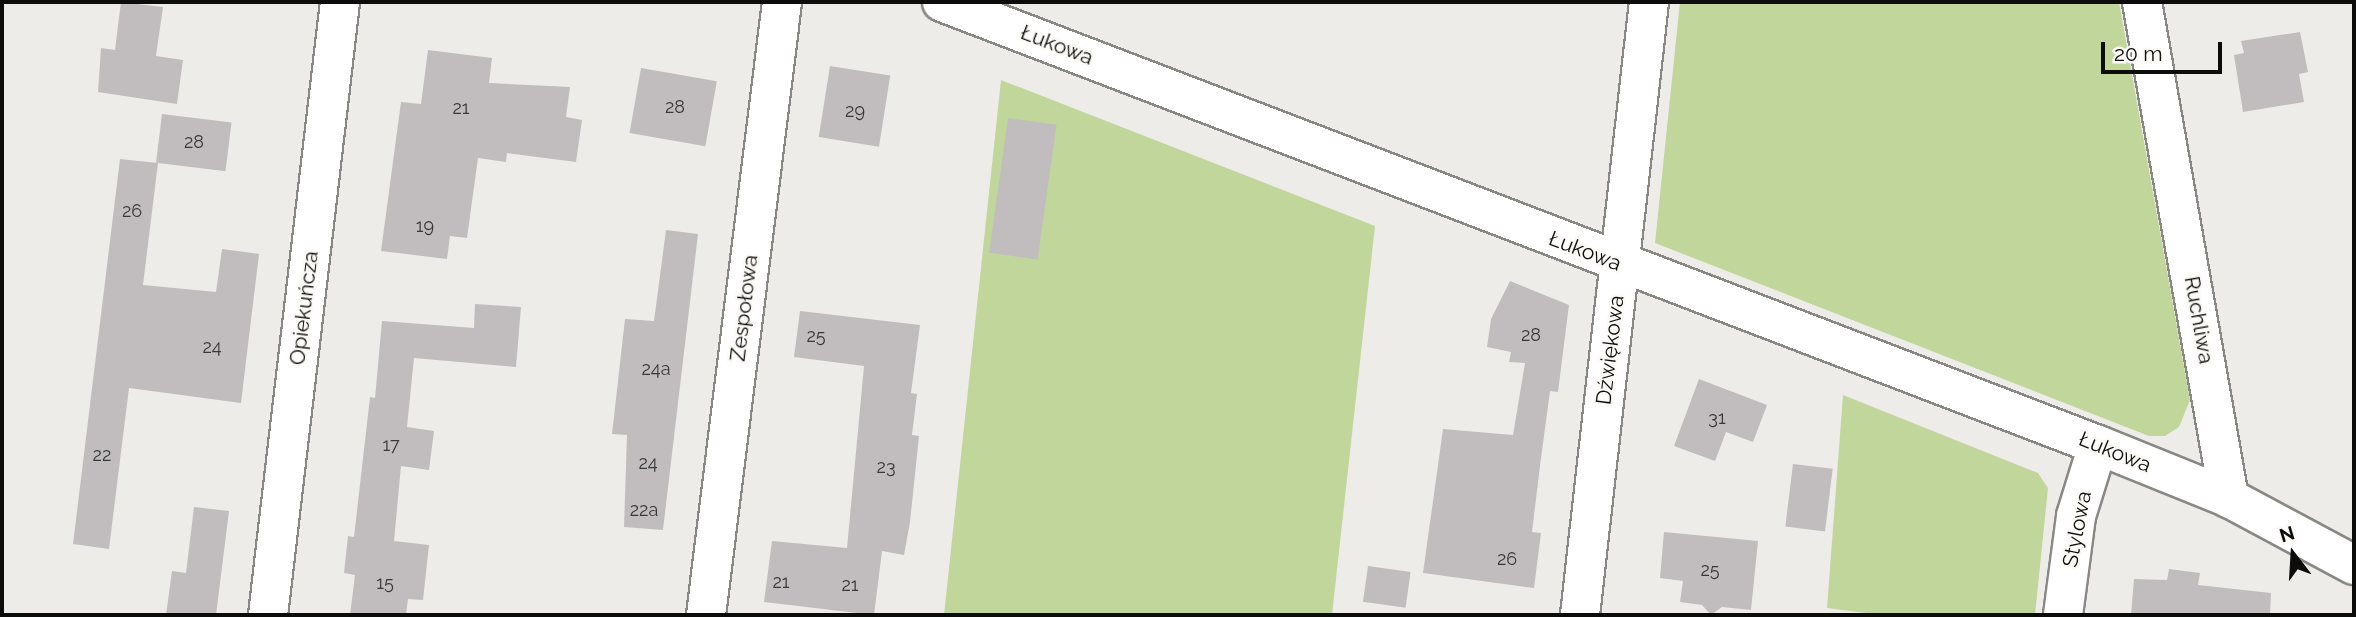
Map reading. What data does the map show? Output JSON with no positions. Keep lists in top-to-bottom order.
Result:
{
  "streets": {
    "street": [
      "Łukowa",
      "Opiekuńcza",
      "Zespołowa",
      "Ruchliwa",
      "Dźwiękowa",
      "Stylowa"
    ]
  },
  "crossings": [
    ["Łukowa", "Ruchliwa"],
    ["Łukowa", "Dźwiękowa"],
    ["Łukowa", "Stylowa"]
  ],
  "house_numbers": [
    "28",
    "21",
    "29",
    "28",
    "26",
    "19",
    "28",
    "25",
    "24",
    "24a",
    "31",
    "17",
    "22",
    "24",
    "23",
    "22a",
    "26",
    "25",
    "21",
    "15",
    "21"
  ],
  "scale_bar": "20 m",
  "north": "top"
}
